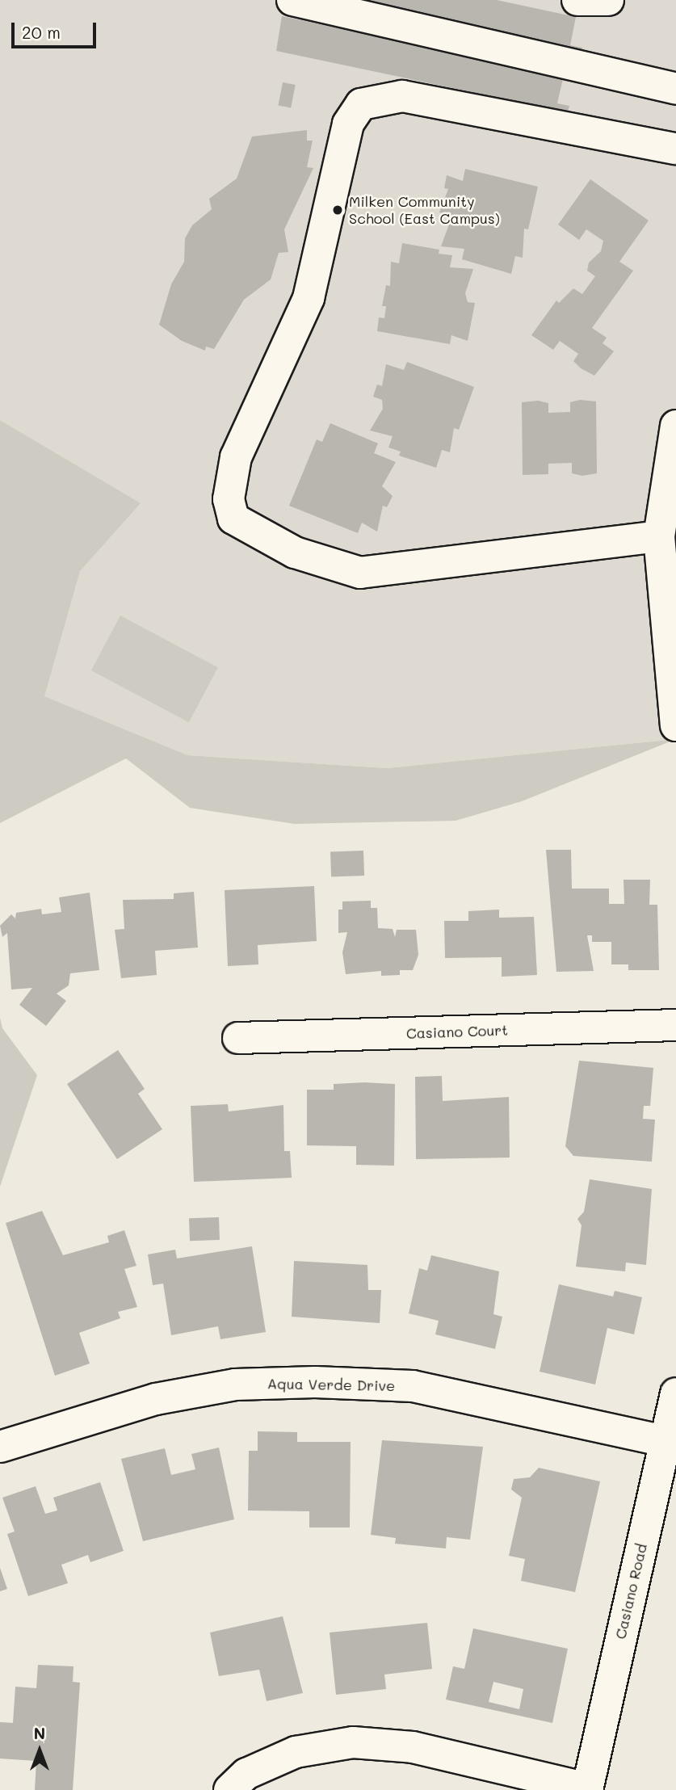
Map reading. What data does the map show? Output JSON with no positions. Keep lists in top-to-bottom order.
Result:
{
  "streets": {
    "street": ["Casiano Court", "Aqua Verde Drive", "Casiano Road"]
  },
  "crossings": [
    ["Aqua Verde Drive", "Casiano Road"]
  ],
  "places": ["Milken Community School (East Campus)"],
  "scale_bar": "20 m",
  "north": "top"
}
